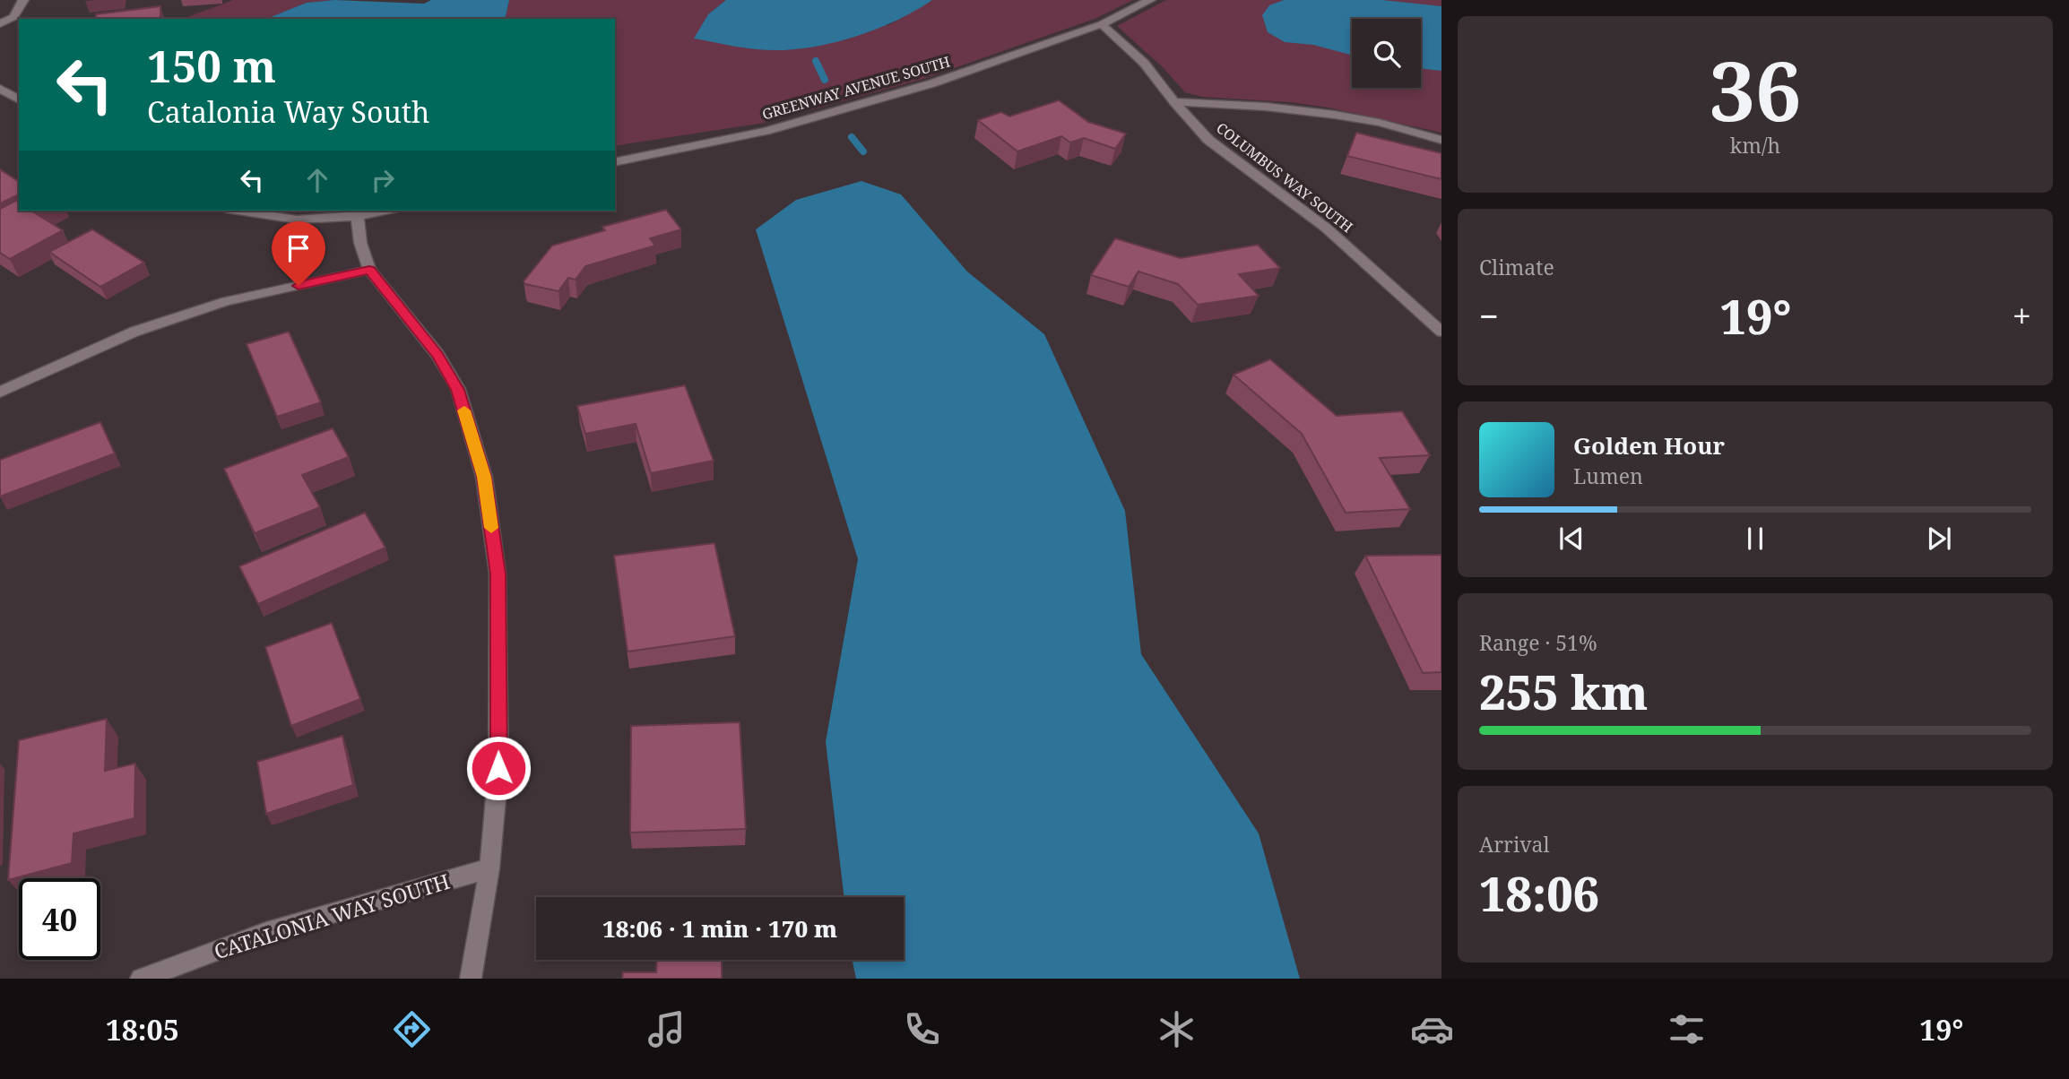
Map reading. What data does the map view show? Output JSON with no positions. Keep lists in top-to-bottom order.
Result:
{
  "streets": {
    "street": ["GREENWAY AVENUE SOUTH", "COLUMBUS WAY SOUTH", "CATALONIA WAY SOUTH"]
  },
  "crossings": [
    ["GREENWAY AVENUE SOUTH", "COLUMBUS WAY SOUTH"]
  ],
  "page": {
    "tile": [
      ["36", "km/h"],
      "Climate",
      ["Range · 51%", "255 km"],
      ["Arrival", "18:06"]
    ],
    "turn": ["150 m", "Catalonia Way South"],
    "heat": ["−", "19°", "+"],
    "song": ["Golden Hour", "Lumen"],
    "limit": "40",
    "trip": "18:06 · 1 min · 170 m",
    "tabs": ["18:05", "19°"]
  }
}
